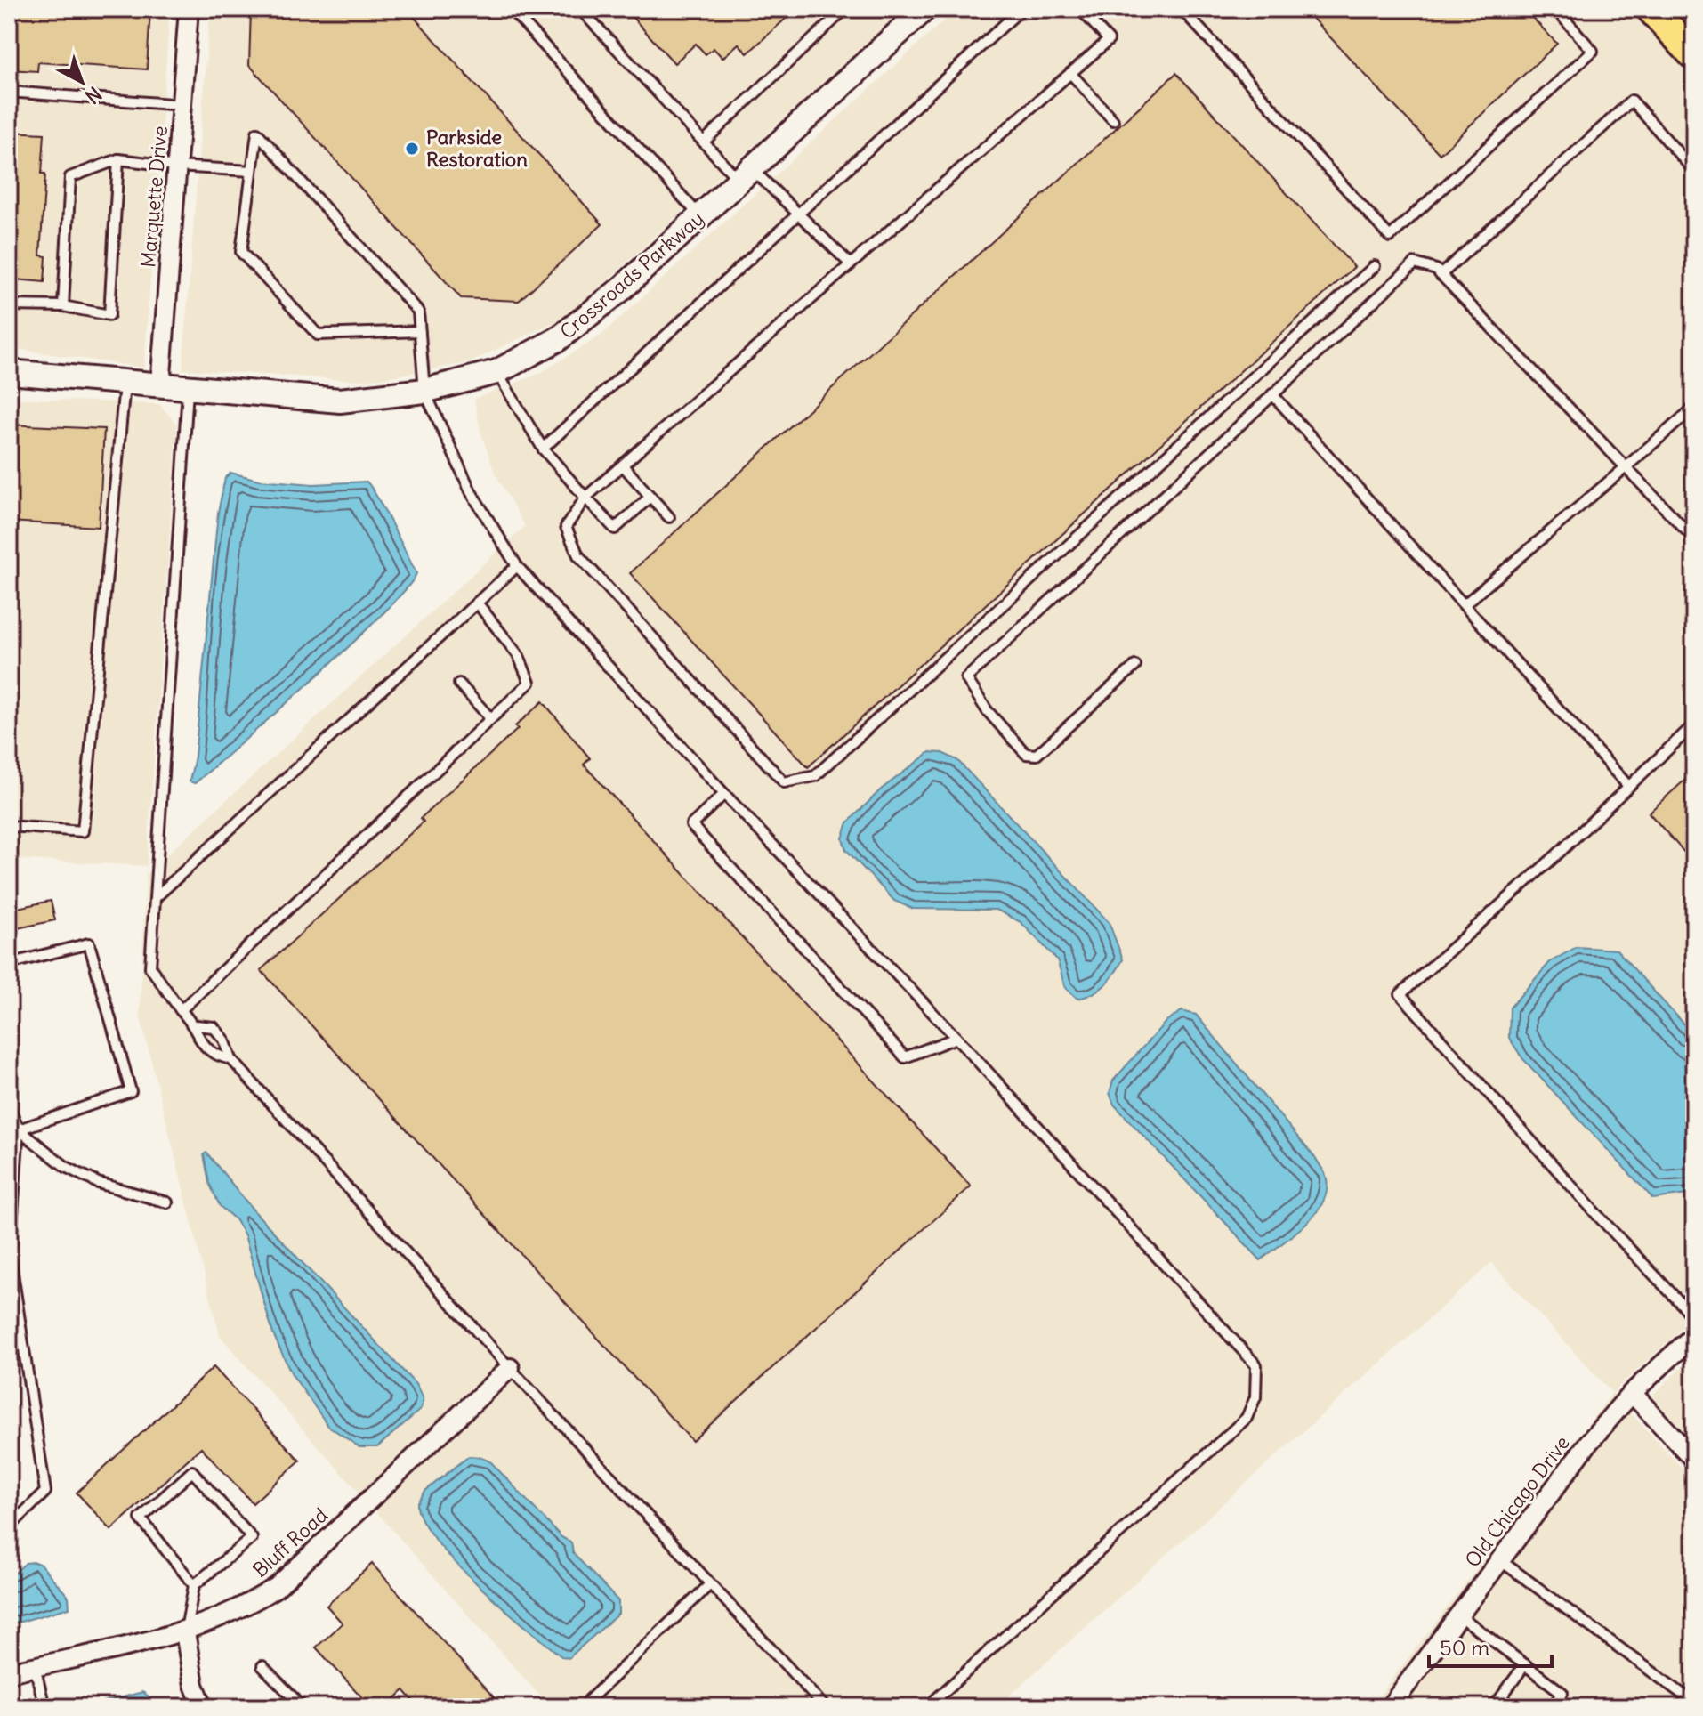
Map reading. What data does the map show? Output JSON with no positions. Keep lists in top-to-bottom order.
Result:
{
  "streets": {
    "street": [
      "Marquette Drive",
      "Crossroads Parkway",
      "Old Chicago Drive",
      "Bluff Road"
    ]
  },
  "crossings": [
    ["Marquette Drive", "Crossroads Parkway"]
  ],
  "places": ["Parkside Restoration"],
  "scale_bar": "50 m",
  "north": "bottom right"
}
